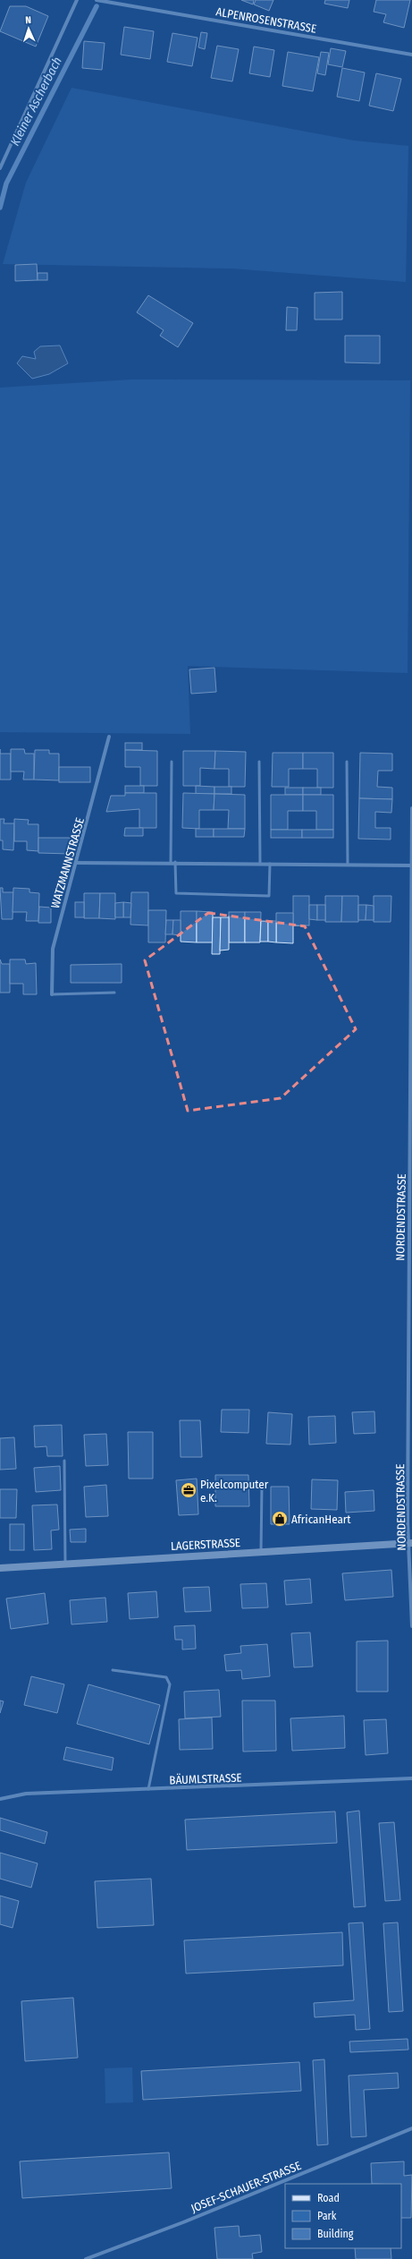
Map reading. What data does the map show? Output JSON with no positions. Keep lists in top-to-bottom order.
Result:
{
  "streets": {
    "street": [
      "ALPENROSENSTRASSE",
      "WATZMANNSTRASSE",
      "NORDENDSTRASSE",
      "LAGERSTRASSE",
      "BÄUMLSTRASSE",
      "JOSEF-SCHAUER-STRASSE"
    ]
  },
  "crossings": [
    ["NORDENDSTRASSE", "LAGERSTRASSE"]
  ],
  "water": ["Kleiner Ascherbach"],
  "places": {
    "office": ["Pixelcomputer e.K."],
    "shop": ["AfricanHeart"]
  },
  "legend": ["Road", "Park", "Building"],
  "north": "top"
}
